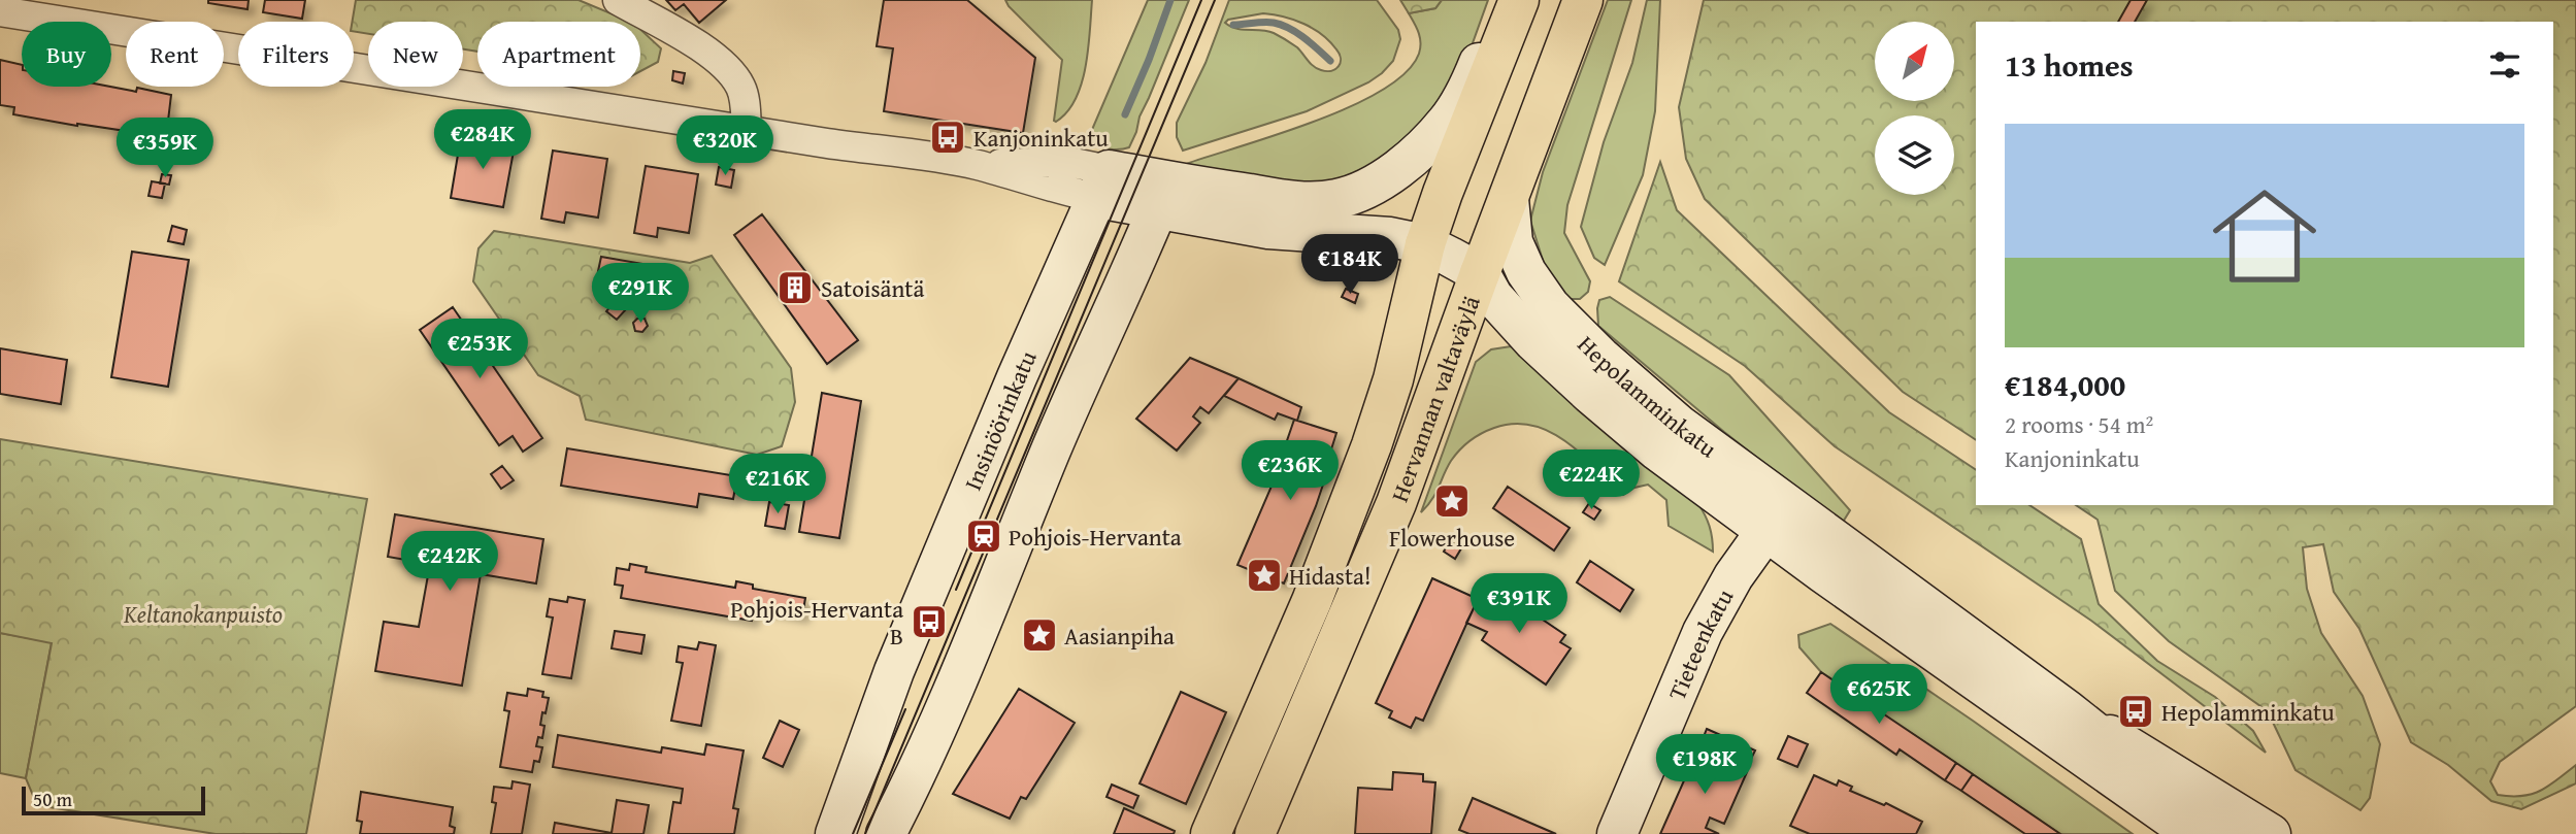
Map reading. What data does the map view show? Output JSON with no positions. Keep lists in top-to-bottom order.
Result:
{
  "streets": {
    "main road": [
      "Hepolamminkatu",
      "Hervannan valtaväylä",
      "Insinöörinkatu",
      "Tieteenkatu"
    ]
  },
  "crossings": [
    ["Hepolamminkatu", "Hervannan valtaväylä"],
    ["Hepolamminkatu", "Tieteenkatu"]
  ],
  "parks": ["Keltanokanpuisto"],
  "places": {
    "bus stop": ["Kanjoninkatu", "Pohjois-Hervanta B", "Hepolamminkatu"],
    "building": ["Satoisäntä"],
    "place": ["Flowerhouse", "Hidasta!", "Aasianpiha"],
    "station": ["Pohjois-Hervanta"]
  },
  "scale_bar": "50 m",
  "north": "top right",
  "page": {
    "chip": [
      "Buy",
      "Rent",
      "Filters",
      "New",
      "Apartment"
    ],
    "heading": "13 homes",
    "list": [
      {
        "name": "€184,000",
        "note": "2 rooms · 54 m² · Kanjoninkatu"
      }
    ],
    "price": [
      "€284K",
      "€320K",
      "€359K",
      "€184K",
      "€291K",
      "€253K",
      "€236K",
      "€224K",
      "€216K",
      "€242K",
      "€391K",
      "€625K",
      "€198K"
    ],
    "scale": "50 m"
  }
}
